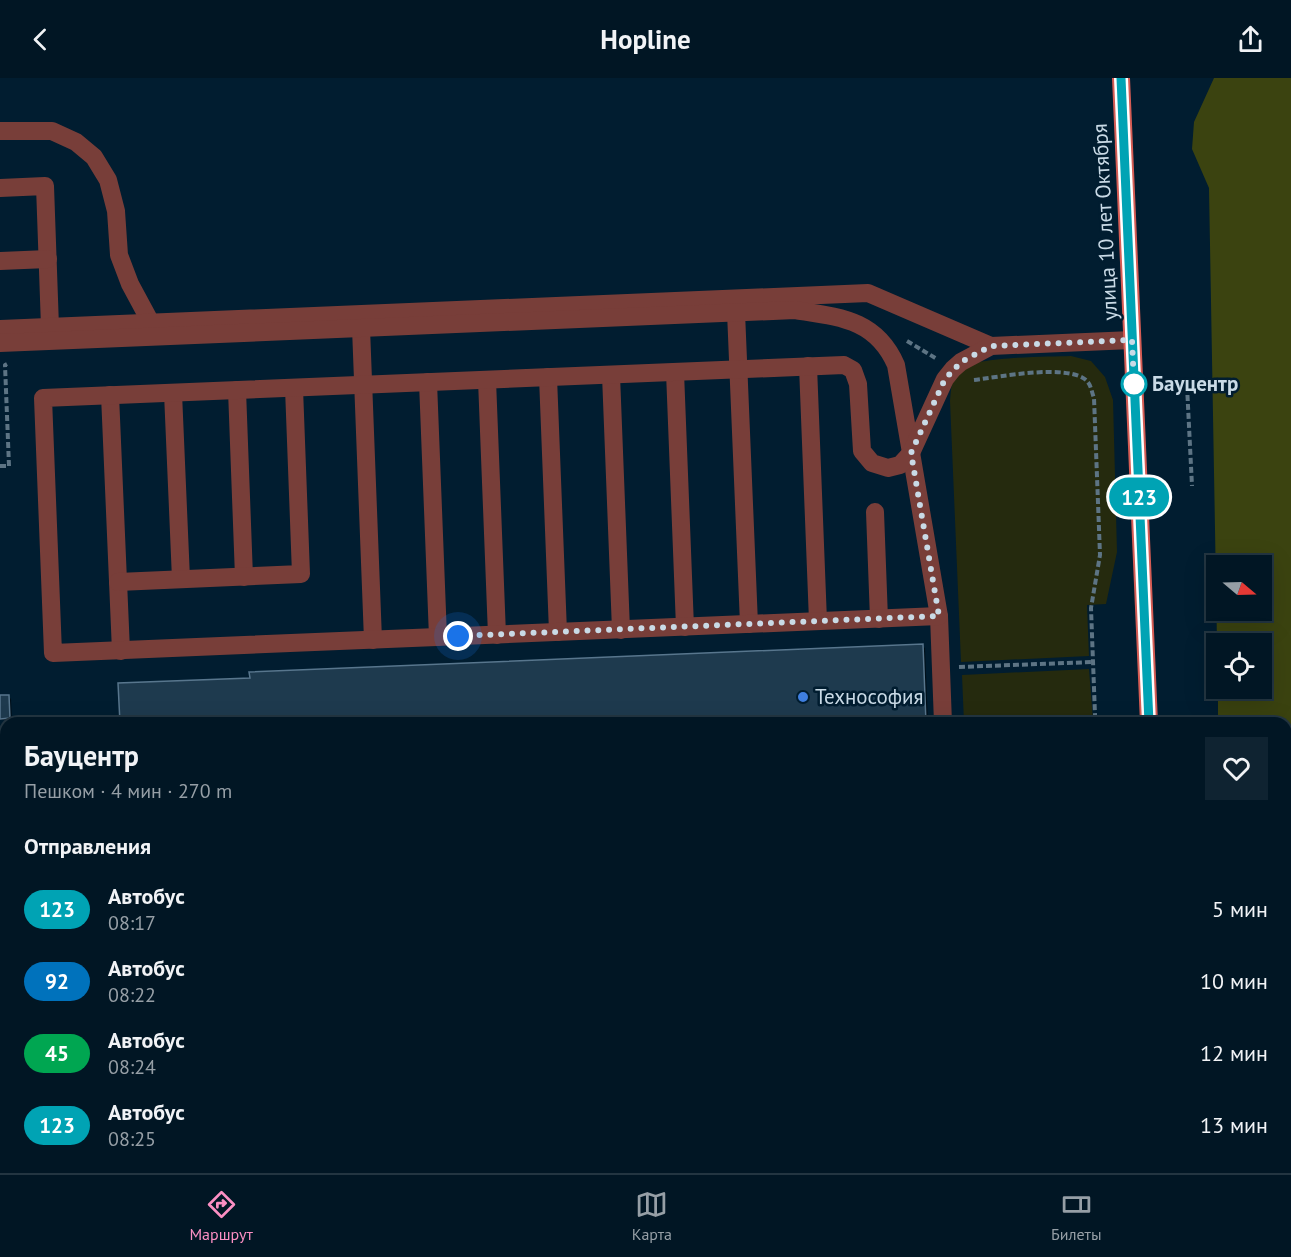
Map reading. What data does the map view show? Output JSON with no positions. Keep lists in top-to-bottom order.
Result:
{
  "streets": {
    "main road": ["улица 10 лет Октября"]
  },
  "places": ["Бауцентр", "Технософия"],
  "lines": ["bus line 123"],
  "north": "right",
  "page": {
    "header": "Hopline",
    "on_map": "123",
    "heading": [
      ["Бауцентр", "Пешком · 4 мин · 270 m"],
      "Отправления"
    ],
    "list": [
      {
        "mark": "123",
        "name": "Автобус",
        "note": "08:17",
        "value": "5 мин"
      },
      {
        "mark": "92",
        "name": "Автобус",
        "note": "08:22",
        "value": "10 мин"
      },
      {
        "mark": "45",
        "name": "Автобус",
        "note": "08:24",
        "value": "12 мин"
      },
      {
        "mark": "123",
        "name": "Автобус",
        "note": "08:25",
        "value": "13 мин"
      }
    ],
    "tabs": ["Маршрут", "Карта", "Билеты"]
  }
}
